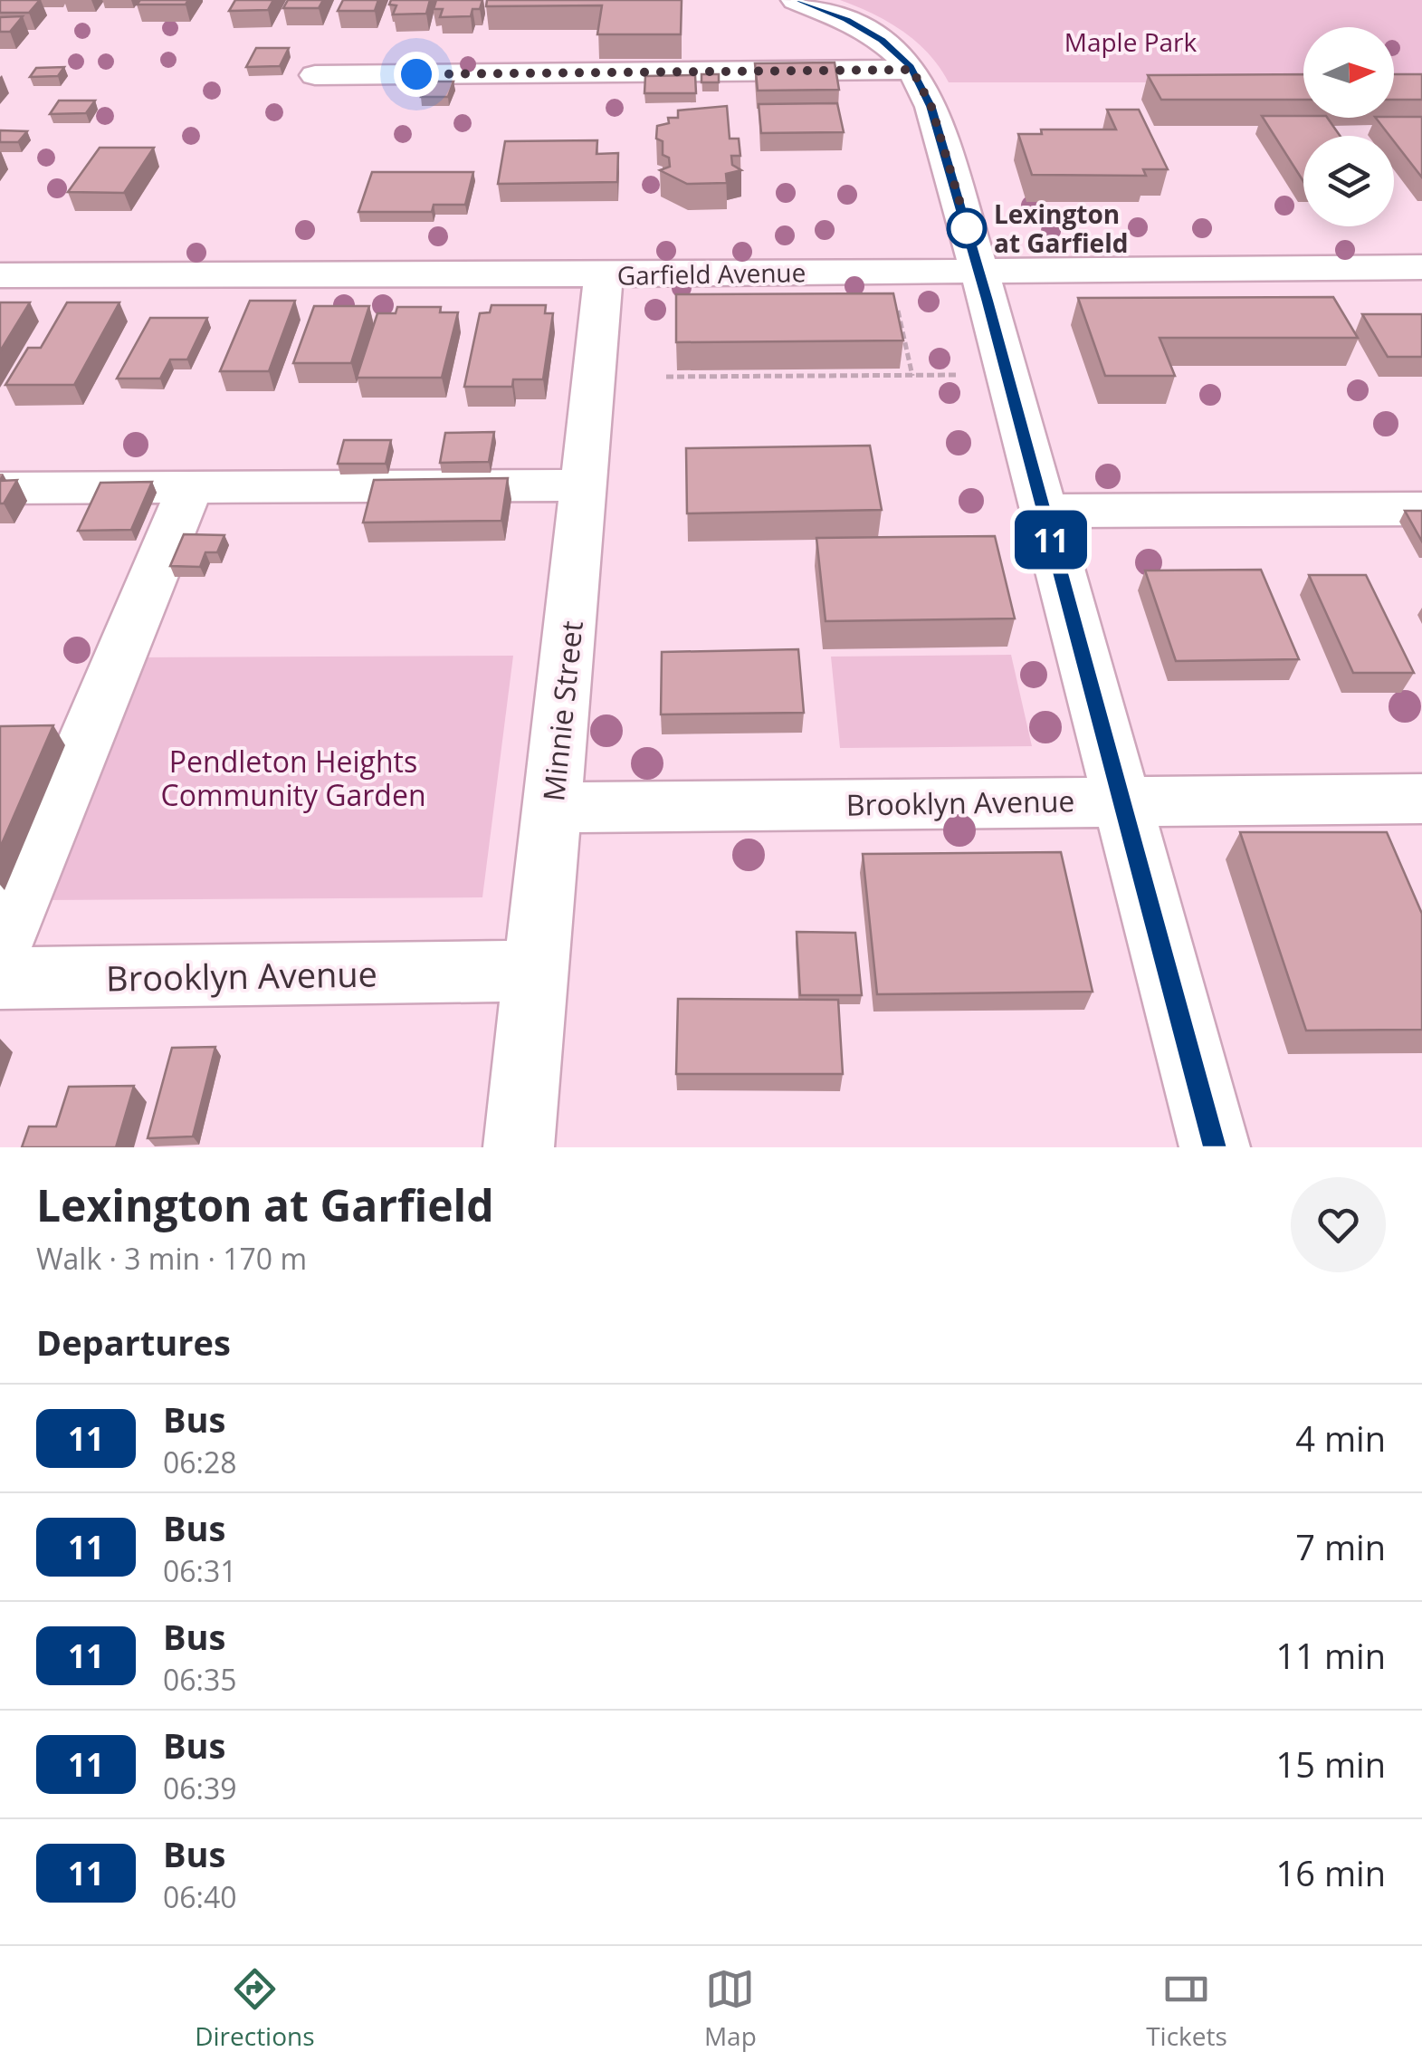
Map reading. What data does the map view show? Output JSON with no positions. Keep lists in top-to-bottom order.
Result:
{
  "streets": {
    "street": ["Garfield Avenue", "Minnie Street", "Brooklyn Avenue"]
  },
  "crossings": [
    ["Garfield Avenue", "Minnie Street"],
    ["Minnie Street", "Brooklyn Avenue"]
  ],
  "parks": ["Maple Park", "Pendleton Heights Community Garden"],
  "places": ["Lexington at Garfield"],
  "lines": ["bus line 11"],
  "north": "right",
  "page": {
    "on_map": "11",
    "heading": [
      ["Lexington at Garfield", "Walk · 3 min · 170 m"],
      "Departures"
    ],
    "list": [
      {
        "mark": "11",
        "name": "Bus",
        "note": "06:28",
        "value": "4 min"
      },
      {
        "mark": "11",
        "name": "Bus",
        "note": "06:31",
        "value": "7 min"
      },
      {
        "mark": "11",
        "name": "Bus",
        "note": "06:35",
        "value": "11 min"
      },
      {
        "mark": "11",
        "name": "Bus",
        "note": "06:39",
        "value": "15 min"
      },
      {
        "mark": "11",
        "name": "Bus",
        "note": "06:40",
        "value": "16 min"
      }
    ],
    "tabs": ["Directions", "Map", "Tickets"]
  }
}
